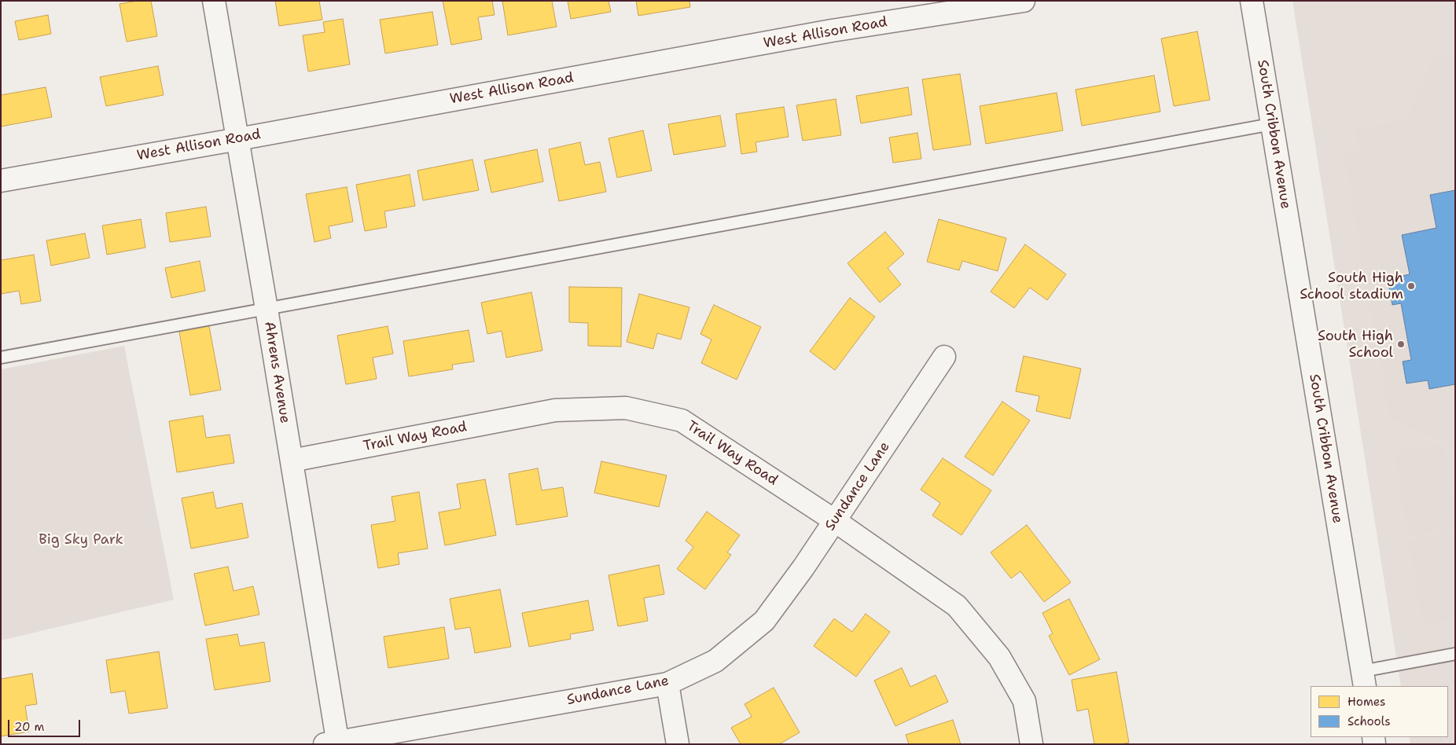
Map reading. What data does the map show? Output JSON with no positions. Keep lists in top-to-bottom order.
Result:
{
  "streets": {
    "street": [
      "West Allison Road",
      "South Cribbon Avenue",
      "Ahrens Avenue",
      "Trail Way Road",
      "Sundance Lane"
    ]
  },
  "crossings": [
    ["West Allison Road", "Ahrens Avenue"],
    ["Ahrens Avenue", "Trail Way Road"],
    ["Ahrens Avenue", "Sundance Lane"],
    ["Trail Way Road", "Sundance Lane"]
  ],
  "parks": ["Big Sky Park"],
  "places": ["South High School stadium", "South High School"],
  "legend": ["Homes", "Schools"],
  "scale_bar": "20 m"
}
